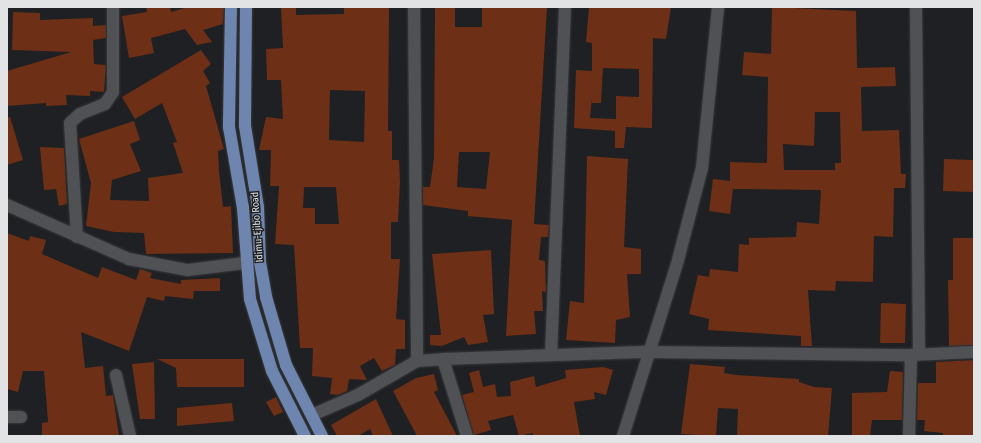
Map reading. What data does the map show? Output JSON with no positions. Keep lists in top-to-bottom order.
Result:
{
  "streets": {
    "main road": ["Idimu-Ejibo Road"]
  }
}
